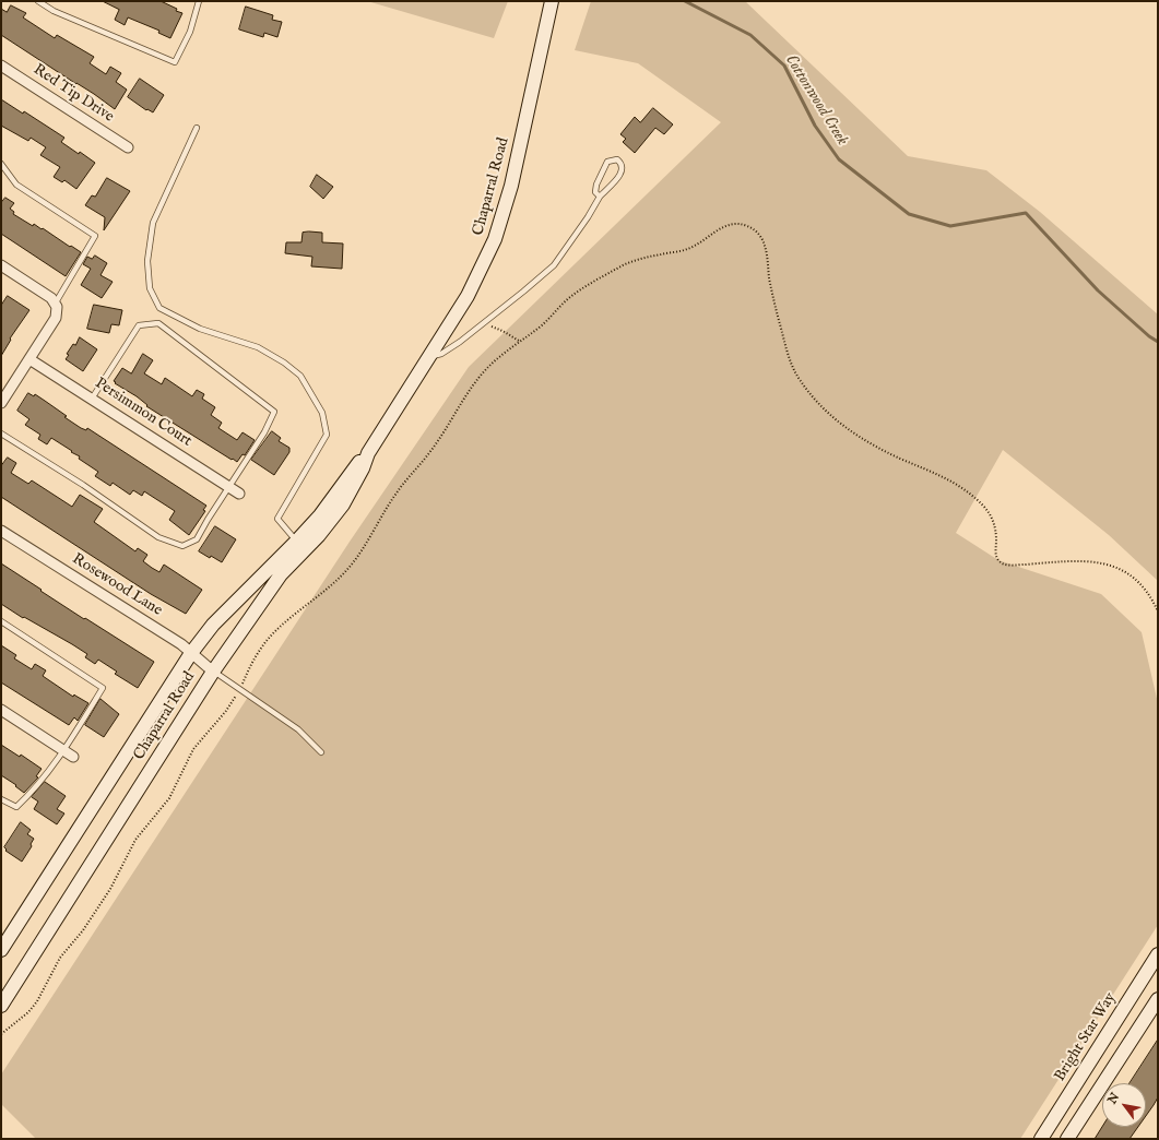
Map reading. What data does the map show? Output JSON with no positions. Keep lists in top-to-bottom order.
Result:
{
  "streets": {
    "main road": ["Chaparral Road", "Bright Star Way"],
    "street": ["Red Tip Drive", "Persimmon Court", "Rosewood Lane"]
  },
  "crossings": [
    ["Chaparral Road", "Rosewood Lane"]
  ],
  "water": ["Cottonwood Creek"],
  "north": "top left"
}
